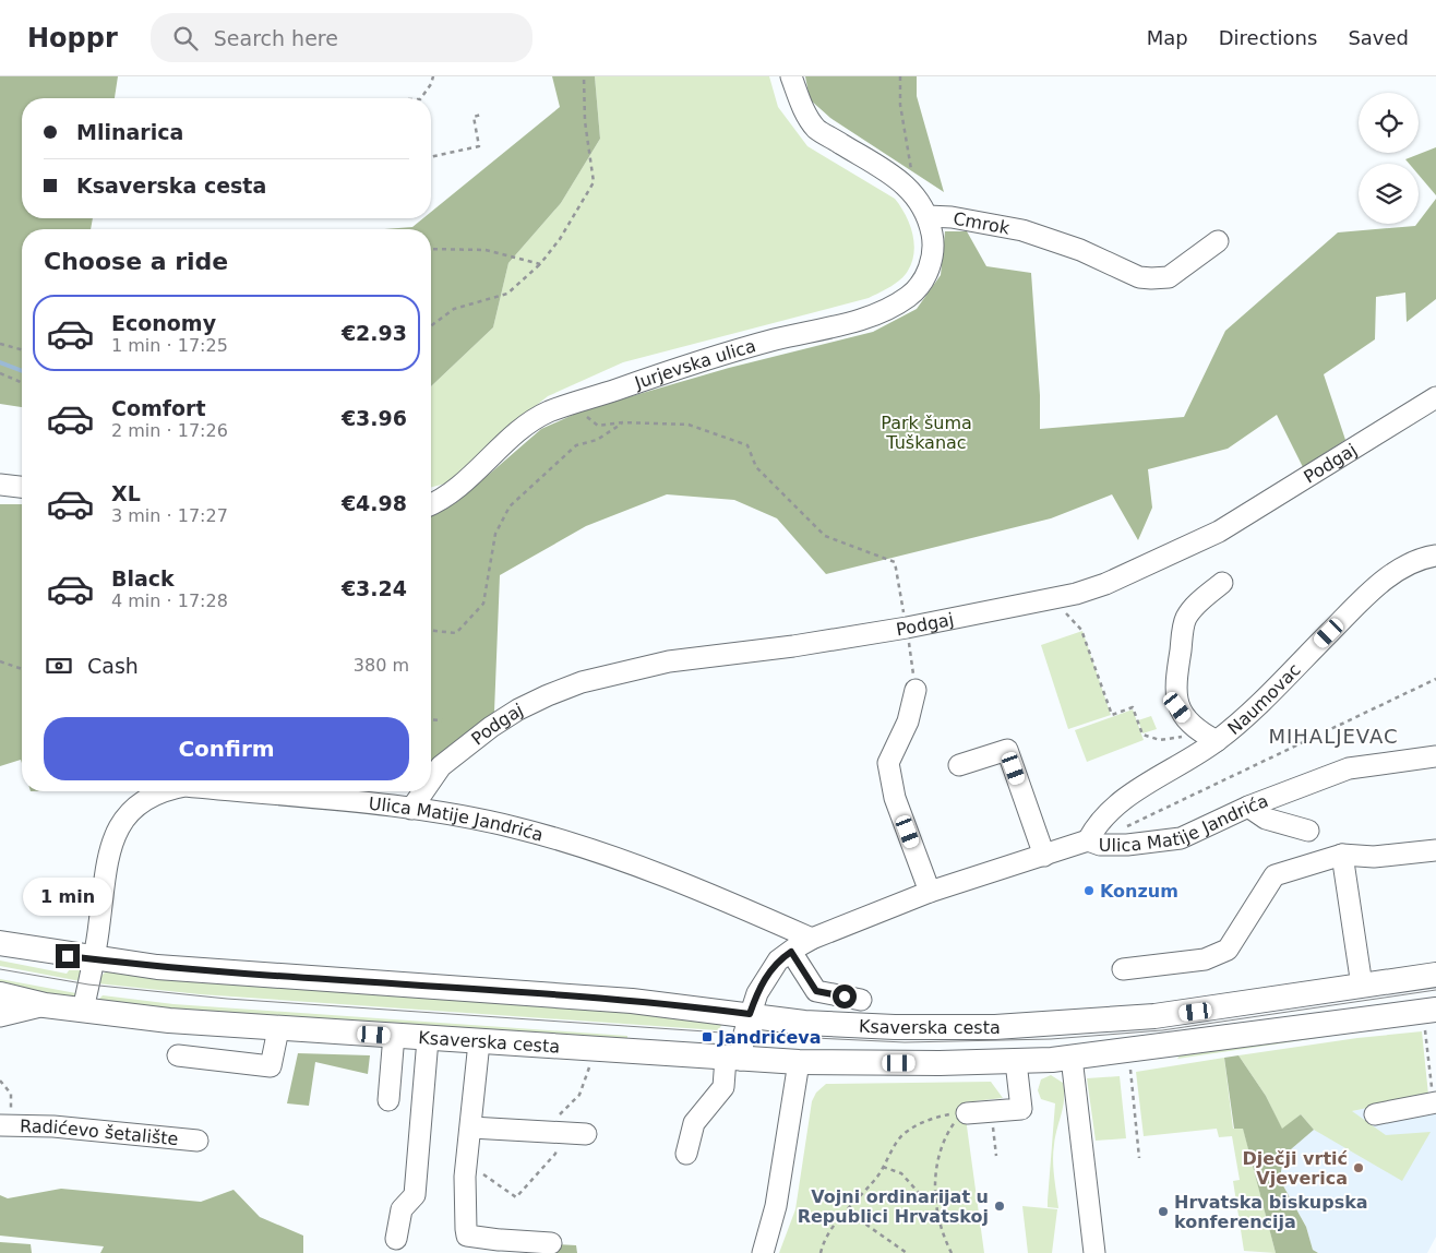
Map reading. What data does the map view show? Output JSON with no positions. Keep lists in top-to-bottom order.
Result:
{
  "streets": {
    "main road": ["Ksaverska cesta"],
    "street": [
      "Cmrok",
      "Jurjevska ulica",
      "Podgaj",
      "Naumovac",
      "Ulica Matije Jandrića",
      "Radićevo šetalište"
    ]
  },
  "crossings": [
    ["Cmrok", "Jurjevska ulica"],
    ["Podgaj", "Ulica Matije Jandrića"],
    ["Naumovac", "Ulica Matije Jandrića"],
    ["Ulica Matije Jandrića", "Ksaverska cesta"]
  ],
  "districts": ["MIHALJEVAC"],
  "parks": ["Park šuma Tuškanac"],
  "places": {
    "other": [
      "Konzum",
      "Dječji vrtić Vjeverica",
      "Vojni ordinarijat u Republici Hrvatskoj",
      "Hrvatska biskupska konferencija"
    ],
    "transit": ["Jandrićeva"]
  },
  "page": {
    "header": "Hoppr",
    "search": "Search here",
    "nav": ["Map", "Directions", "Saved"],
    "banner": ["Mlinarica", "Ksaverska cesta"],
    "heading": "Choose a ride",
    "list": [
      {
        "name": "Economy",
        "note": "1 min · 17:25",
        "value": "€2.93"
      },
      {
        "name": "Comfort",
        "note": "2 min · 17:26",
        "value": "€3.96"
      },
      {
        "name": "XL",
        "note": "3 min · 17:27",
        "value": "€4.98"
      },
      {
        "name": "Black",
        "note": "4 min · 17:28",
        "value": "€3.24"
      }
    ],
    "pay": ["Cash", "380 m"],
    "buttons": "Confirm",
    "bubble": "1 min"
  }
}
